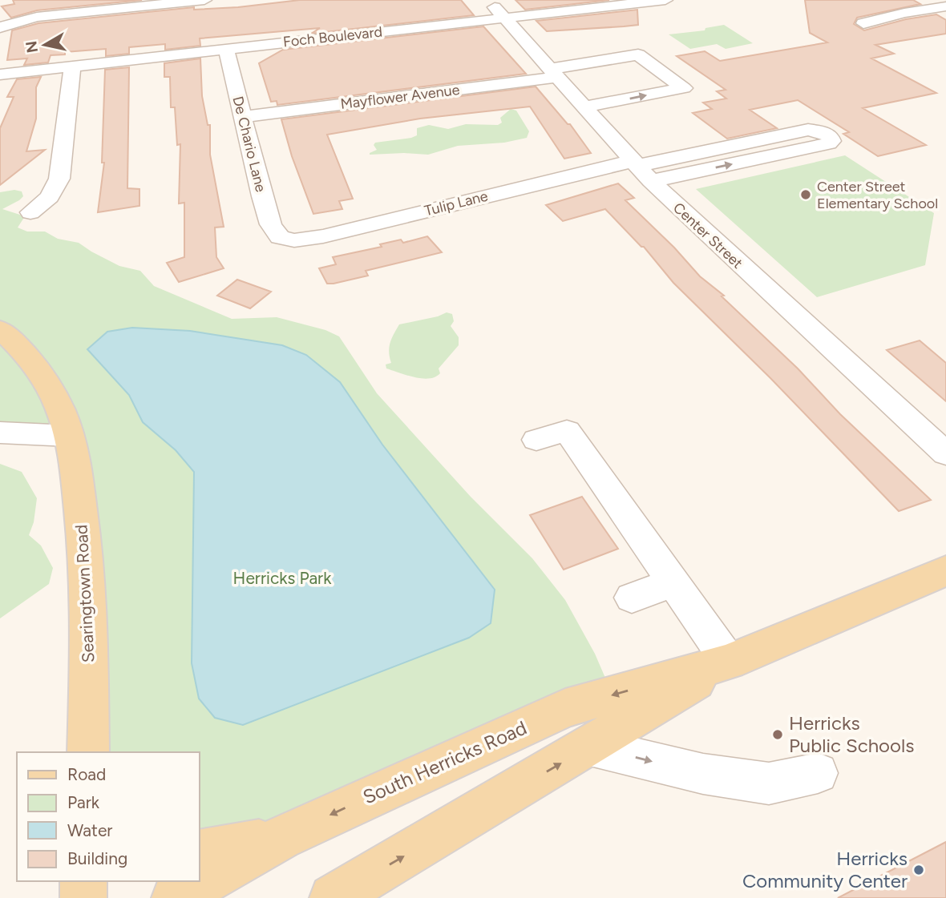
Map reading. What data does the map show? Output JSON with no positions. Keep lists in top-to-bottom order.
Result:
{
  "streets": {
    "main road": ["Searingtown Road", "South Herricks Road"],
    "street": [
      "Foch Boulevard",
      "Mayflower Avenue",
      "De Chario Lane",
      "Tulip Lane",
      "Center Street"
    ]
  },
  "crossings": [
    ["Foch Boulevard", "De Chario Lane"],
    ["Foch Boulevard", "Center Street"],
    ["Mayflower Avenue", "De Chario Lane"],
    ["Mayflower Avenue", "Center Street"],
    ["De Chario Lane", "Tulip Lane"],
    ["Tulip Lane", "Center Street"]
  ],
  "parks": ["Herricks Park"],
  "places": ["Center Street Elementary School", "Herricks Public Schools", "Herricks Community Center"],
  "legend": [
    "Road",
    "Park",
    "Water",
    "Building"
  ],
  "north": "left"
}
